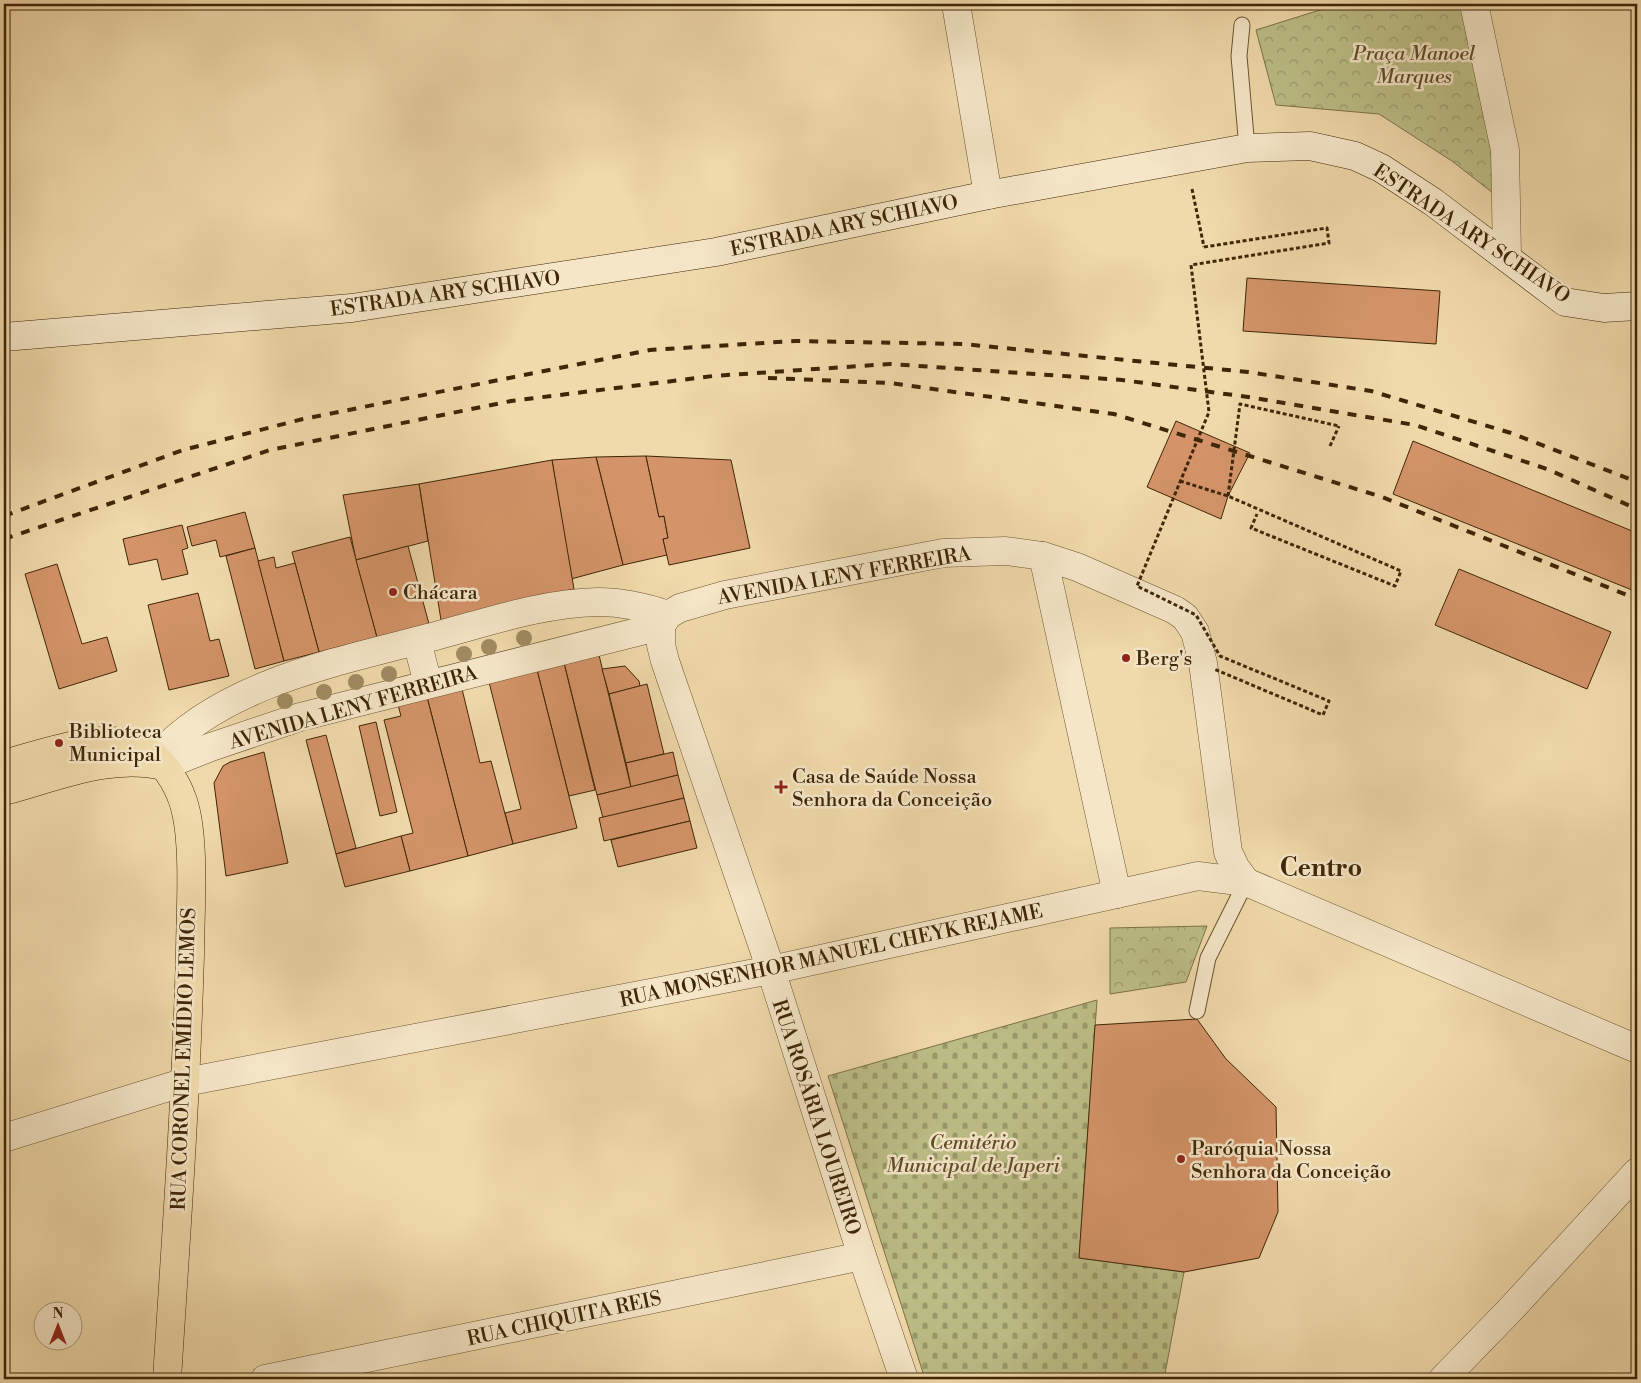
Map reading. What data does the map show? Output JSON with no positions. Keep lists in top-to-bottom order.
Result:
{
  "streets": {
    "main road": ["AVENIDA LENY FERREIRA", "RUA CORONEL EMÍDIO LEMOS"],
    "street": [
      "ESTRADA ARY SCHIAVO",
      "RUA MONSENHOR MANUEL CHEYK REJAME",
      "RUA ROSÁRIA LOUREIRO",
      "RUA CHIQUITA REIS"
    ]
  },
  "crossings": [
    ["AVENIDA LENY FERREIRA", "RUA MONSENHOR MANUEL CHEYK REJAME"],
    ["AVENIDA LENY FERREIRA", "RUA CORONEL EMÍDIO LEMOS"],
    ["AVENIDA LENY FERREIRA", "RUA ROSÁRIA LOUREIRO"],
    ["RUA MONSENHOR MANUEL CHEYK REJAME", "RUA CORONEL EMÍDIO LEMOS"],
    ["RUA MONSENHOR MANUEL CHEYK REJAME", "RUA ROSÁRIA LOUREIRO"],
    ["RUA ROSÁRIA LOUREIRO", "RUA CHIQUITA REIS"]
  ],
  "districts": ["Centro"],
  "parks": ["Praça Manoel Marques", "Cemitério Municipal de Japeri"],
  "places": {
    "other": [
      "Chácara",
      "Berg's",
      "Biblioteca Municipal",
      "Paróquia Nossa Senhora da Conceição"
    ],
    "health": ["Casa de Saúde Nossa Senhora da Conceição"]
  },
  "north": "top"
}
